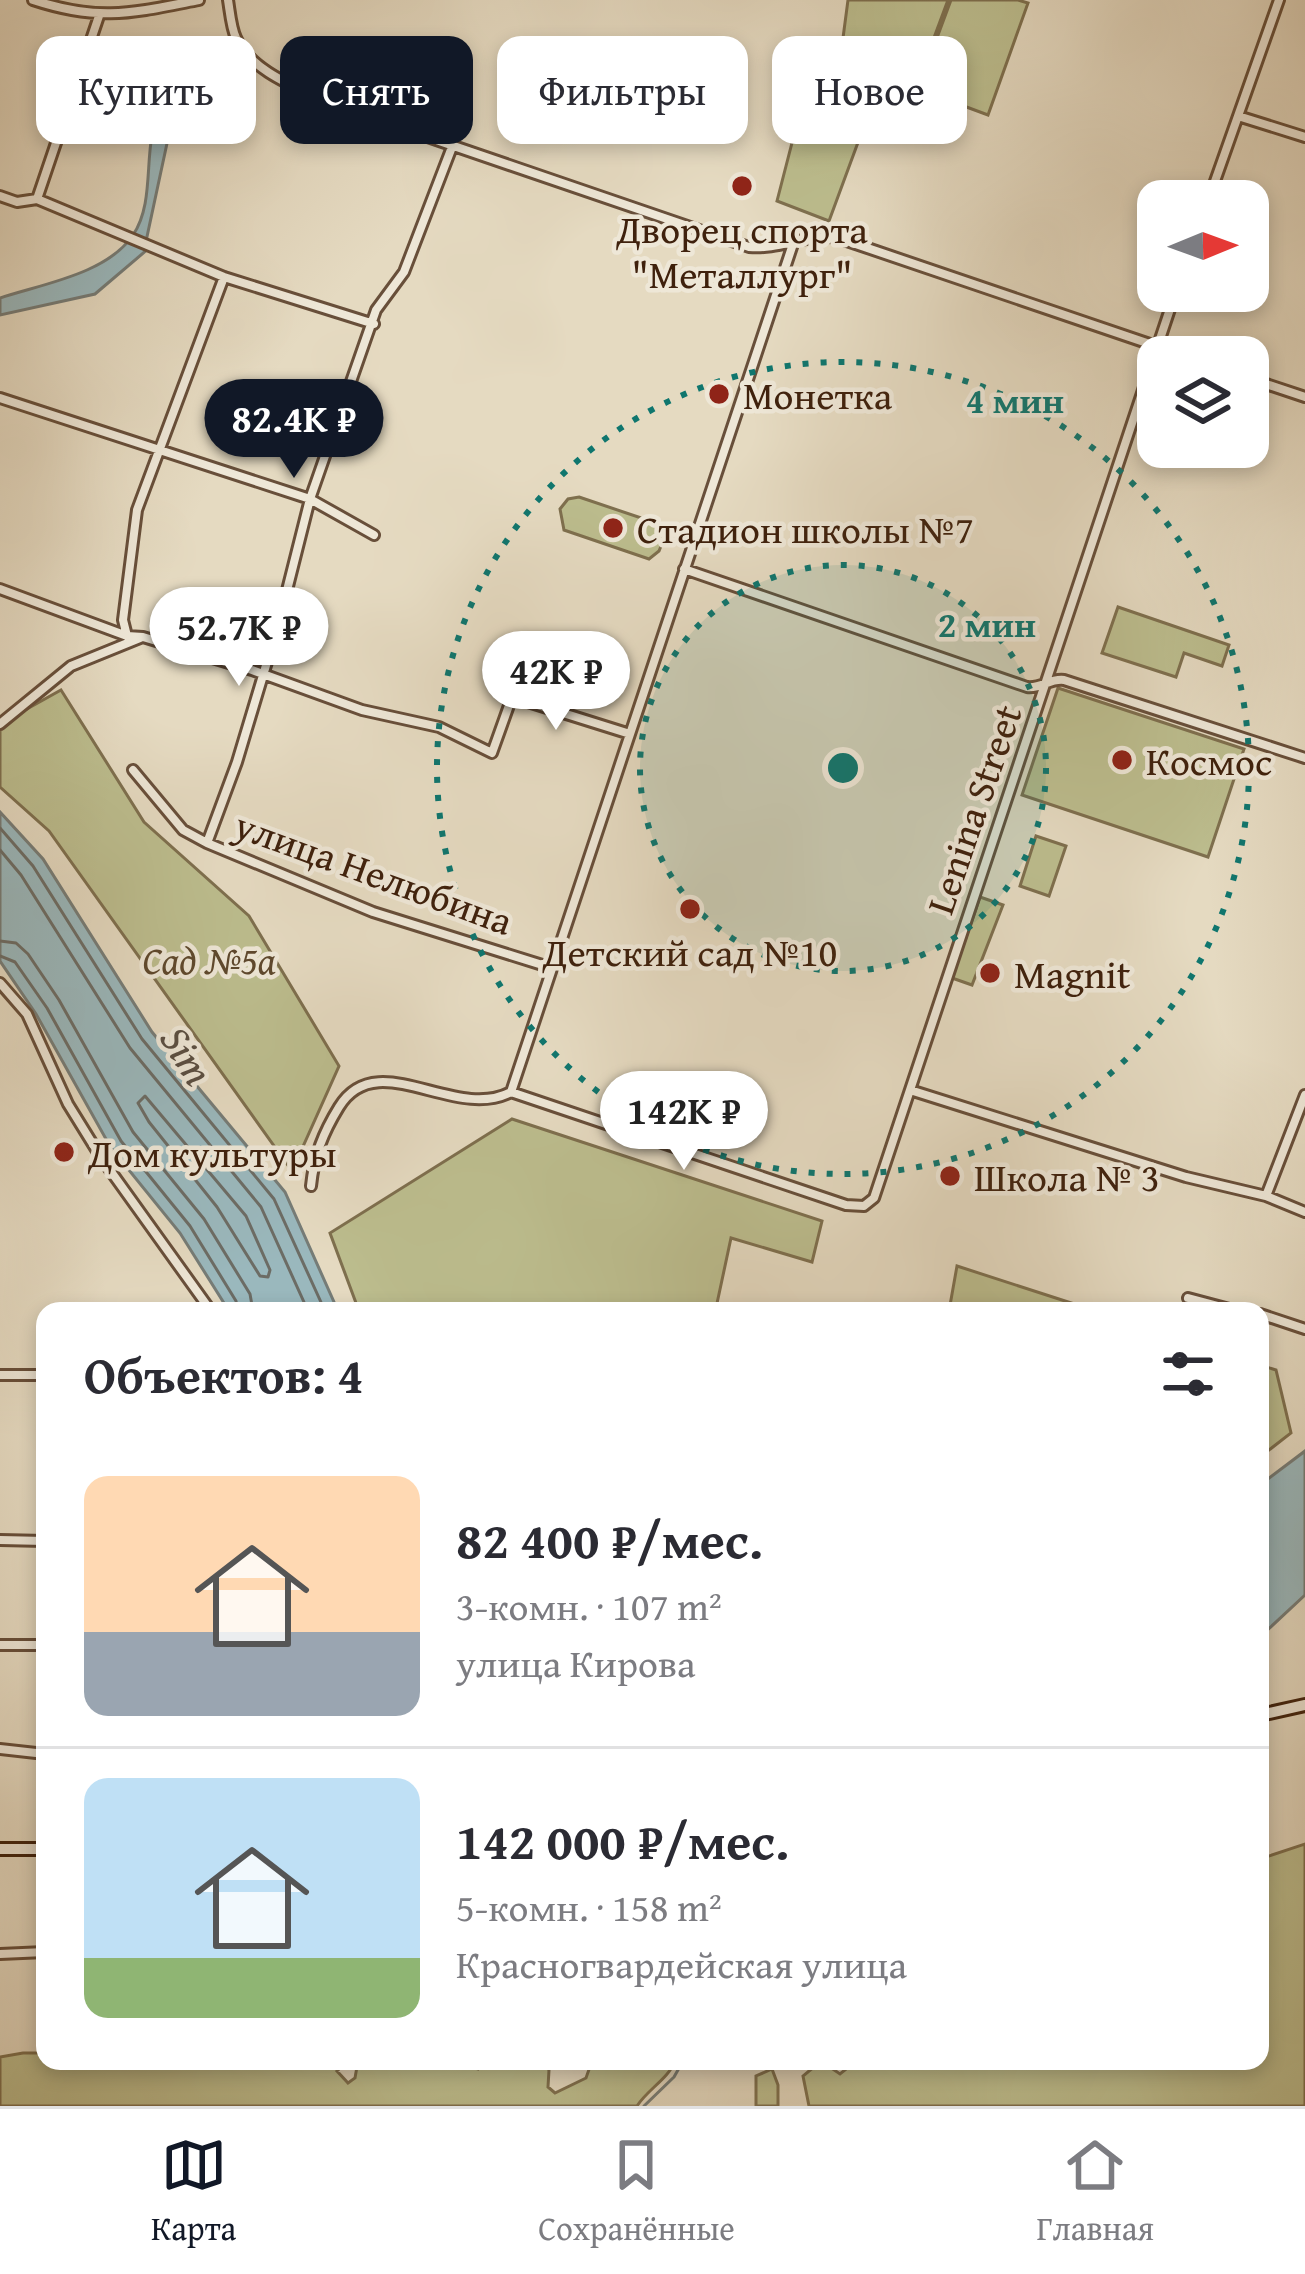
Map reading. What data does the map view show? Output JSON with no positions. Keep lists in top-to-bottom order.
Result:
{
  "streets": {
    "street": ["Lenina Street", "улица Нелюбина"]
  },
  "water": ["Sim"],
  "parks": ["Сад №5а"],
  "places": [
    "Дворец спорта \"Металлург\"",
    "Монетка",
    "Стадион школы №7",
    "Космос",
    "Детский сад №10",
    "Magnit",
    "Дом культуры",
    "Школа № 3"
  ],
  "north": "right",
  "page": {
    "chip": [
      "Купить",
      "Снять",
      "Фильтры",
      "Новое"
    ],
    "price": [
      "82.4K ₽",
      "52.7K ₽",
      "42K ₽",
      "142K ₽"
    ],
    "heading": "Объектов: 4",
    "list": [
      {
        "name": "82 400 ₽/мес.",
        "note": "3-комн. · 107 m² · улица Кирова"
      },
      {
        "name": "142 000 ₽/мес.",
        "note": "5-комн. · 158 m² · Красногвардейская улица"
      }
    ],
    "tabs": ["Карта", "Сохранённые", "Главная"]
  },
  "rings": ["4 мин", "2 мин"]
}
